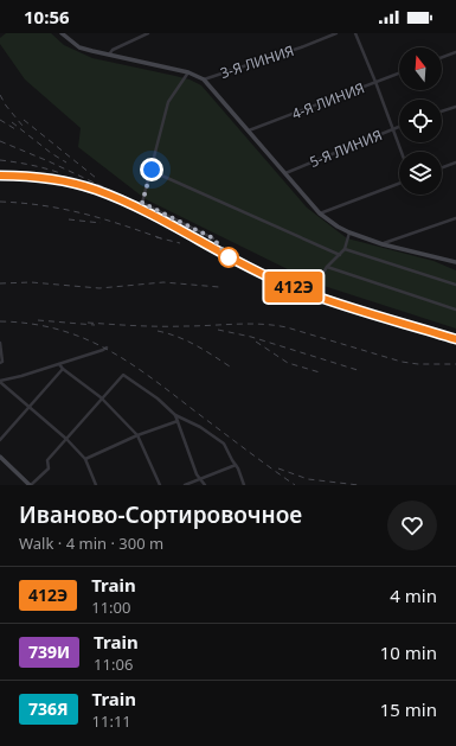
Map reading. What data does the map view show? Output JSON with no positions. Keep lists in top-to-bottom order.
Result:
{
  "streets": {
    "street": ["3-Я ЛИНИЯ", "4-Я ЛИНИЯ", "5-Я ЛИНИЯ"]
  },
  "north": "top",
  "page": {
    "status": "10:56",
    "on_map": "412Э",
    "heading": ["Иваново-Сортировочное", "Walk · 4 min · 300 m"],
    "list": [
      {
        "mark": "412Э",
        "name": "Train",
        "note": "11:00",
        "value": "4 min"
      },
      {
        "mark": "739И",
        "name": "Train",
        "note": "11:06",
        "value": "10 min"
      },
      {
        "mark": "736Я",
        "name": "Train",
        "note": "11:11",
        "value": "15 min"
      }
    ]
  }
}
